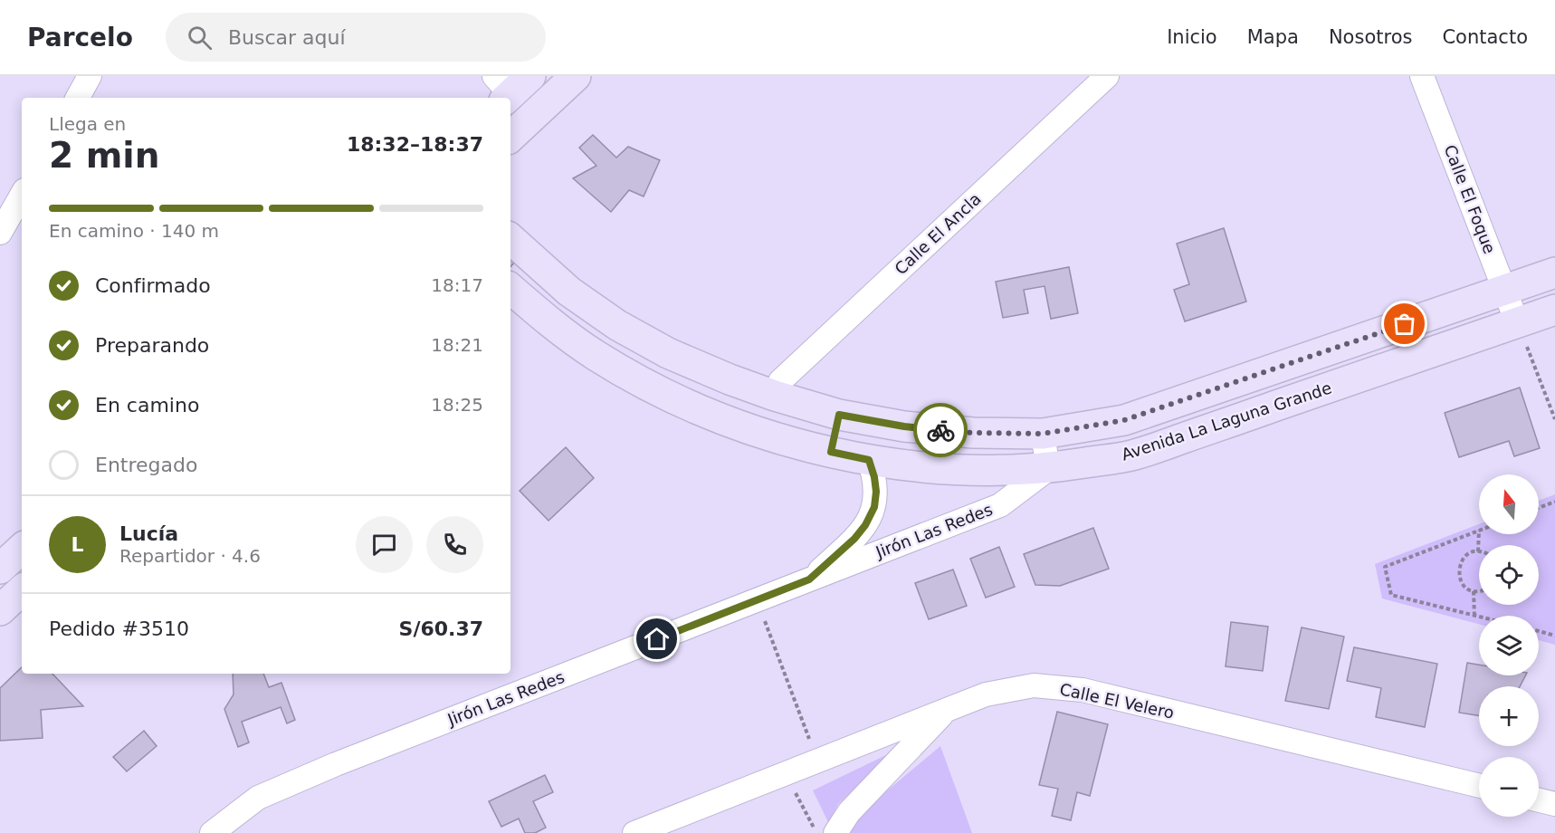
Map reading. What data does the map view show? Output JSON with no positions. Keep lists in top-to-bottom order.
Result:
{
  "streets": {
    "street": [
      "Calle El Foque",
      "Calle El Ancla",
      "Avenida La Laguna Grande",
      "Jirón Las Redes",
      "Calle El Velero"
    ]
  },
  "crossings": [
    ["Calle El Foque", "Avenida La Laguna Grande"],
    ["Calle El Ancla", "Avenida La Laguna Grande"],
    ["Avenida La Laguna Grande", "Jirón Las Redes"]
  ],
  "north": "top",
  "page": {
    "header": "Parcelo",
    "search": "Buscar aquí",
    "nav": [
      "Inicio",
      "Mapa",
      "Nosotros",
      "Contacto"
    ],
    "heading": ["2 min", "Llega en", "18:32–18:37"],
    "panel": [
      "Lucía",
      "Repartidor · 4.6",
      "Pedido #3510",
      "S/60.37"
    ],
    "bar": "En camino · 140 m",
    "list": [
      ["Confirmado", "18:17"],
      ["Preparando", "18:21"],
      ["En camino", "18:25"],
      "Entregado"
    ],
    "map_buttons": ["+", "−"],
    "round": "L"
  }
}
